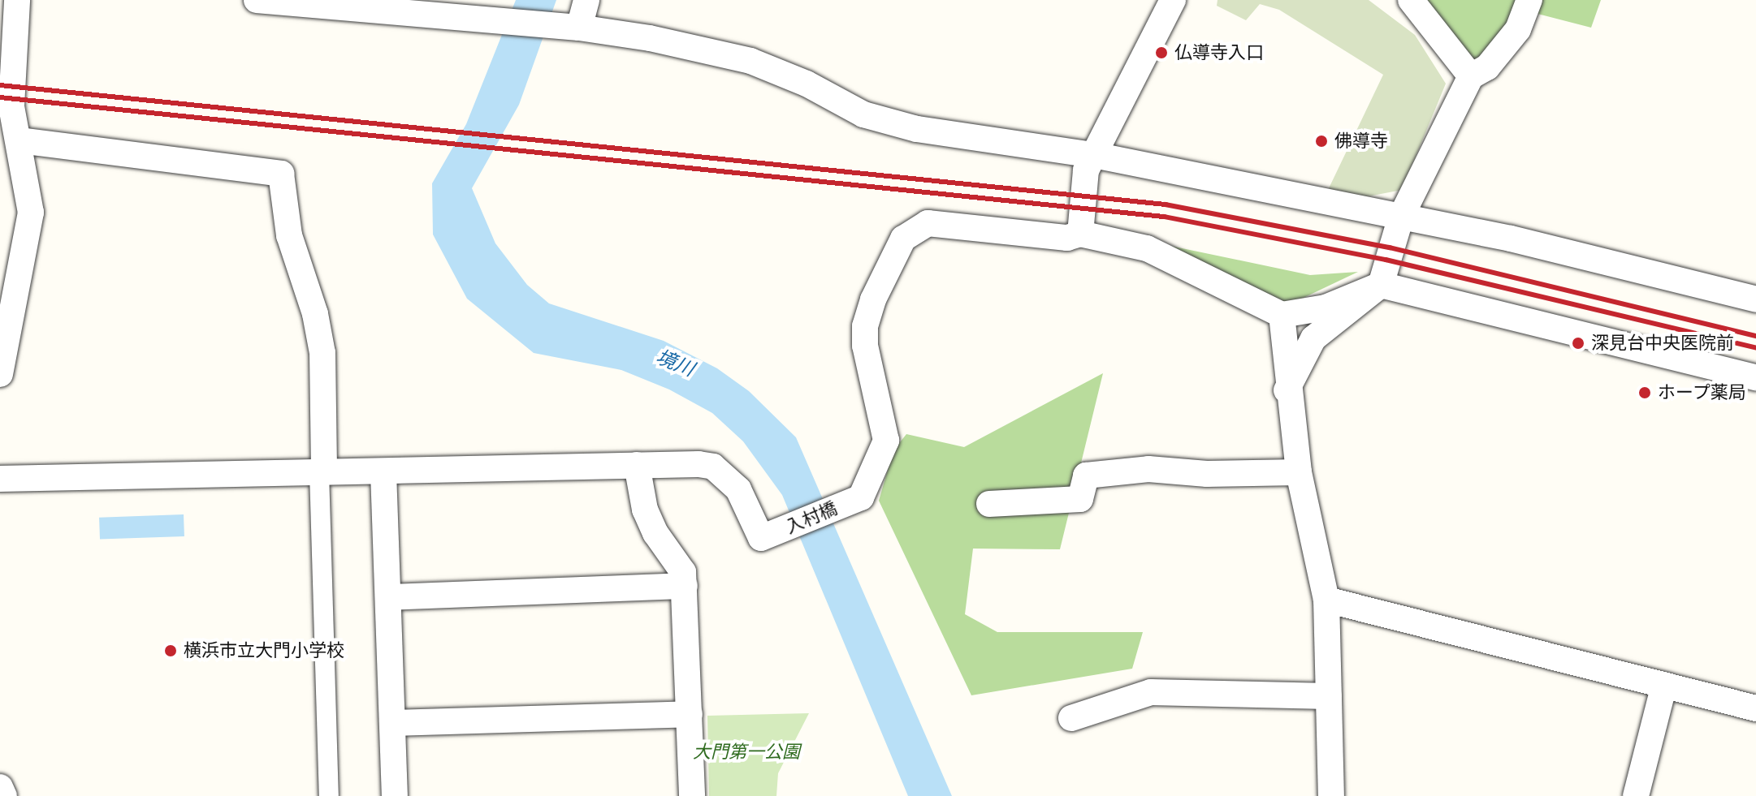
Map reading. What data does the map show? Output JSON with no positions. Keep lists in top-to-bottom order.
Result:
{
  "streets": {
    "street": ["入村橋"]
  },
  "water": ["境川"],
  "parks": ["大門第一公園"],
  "places": [
    "仏導寺入口",
    "佛導寺",
    "深見台中央医院前",
    "ホープ薬局",
    "横浜市立大門小学校"
  ]
}
